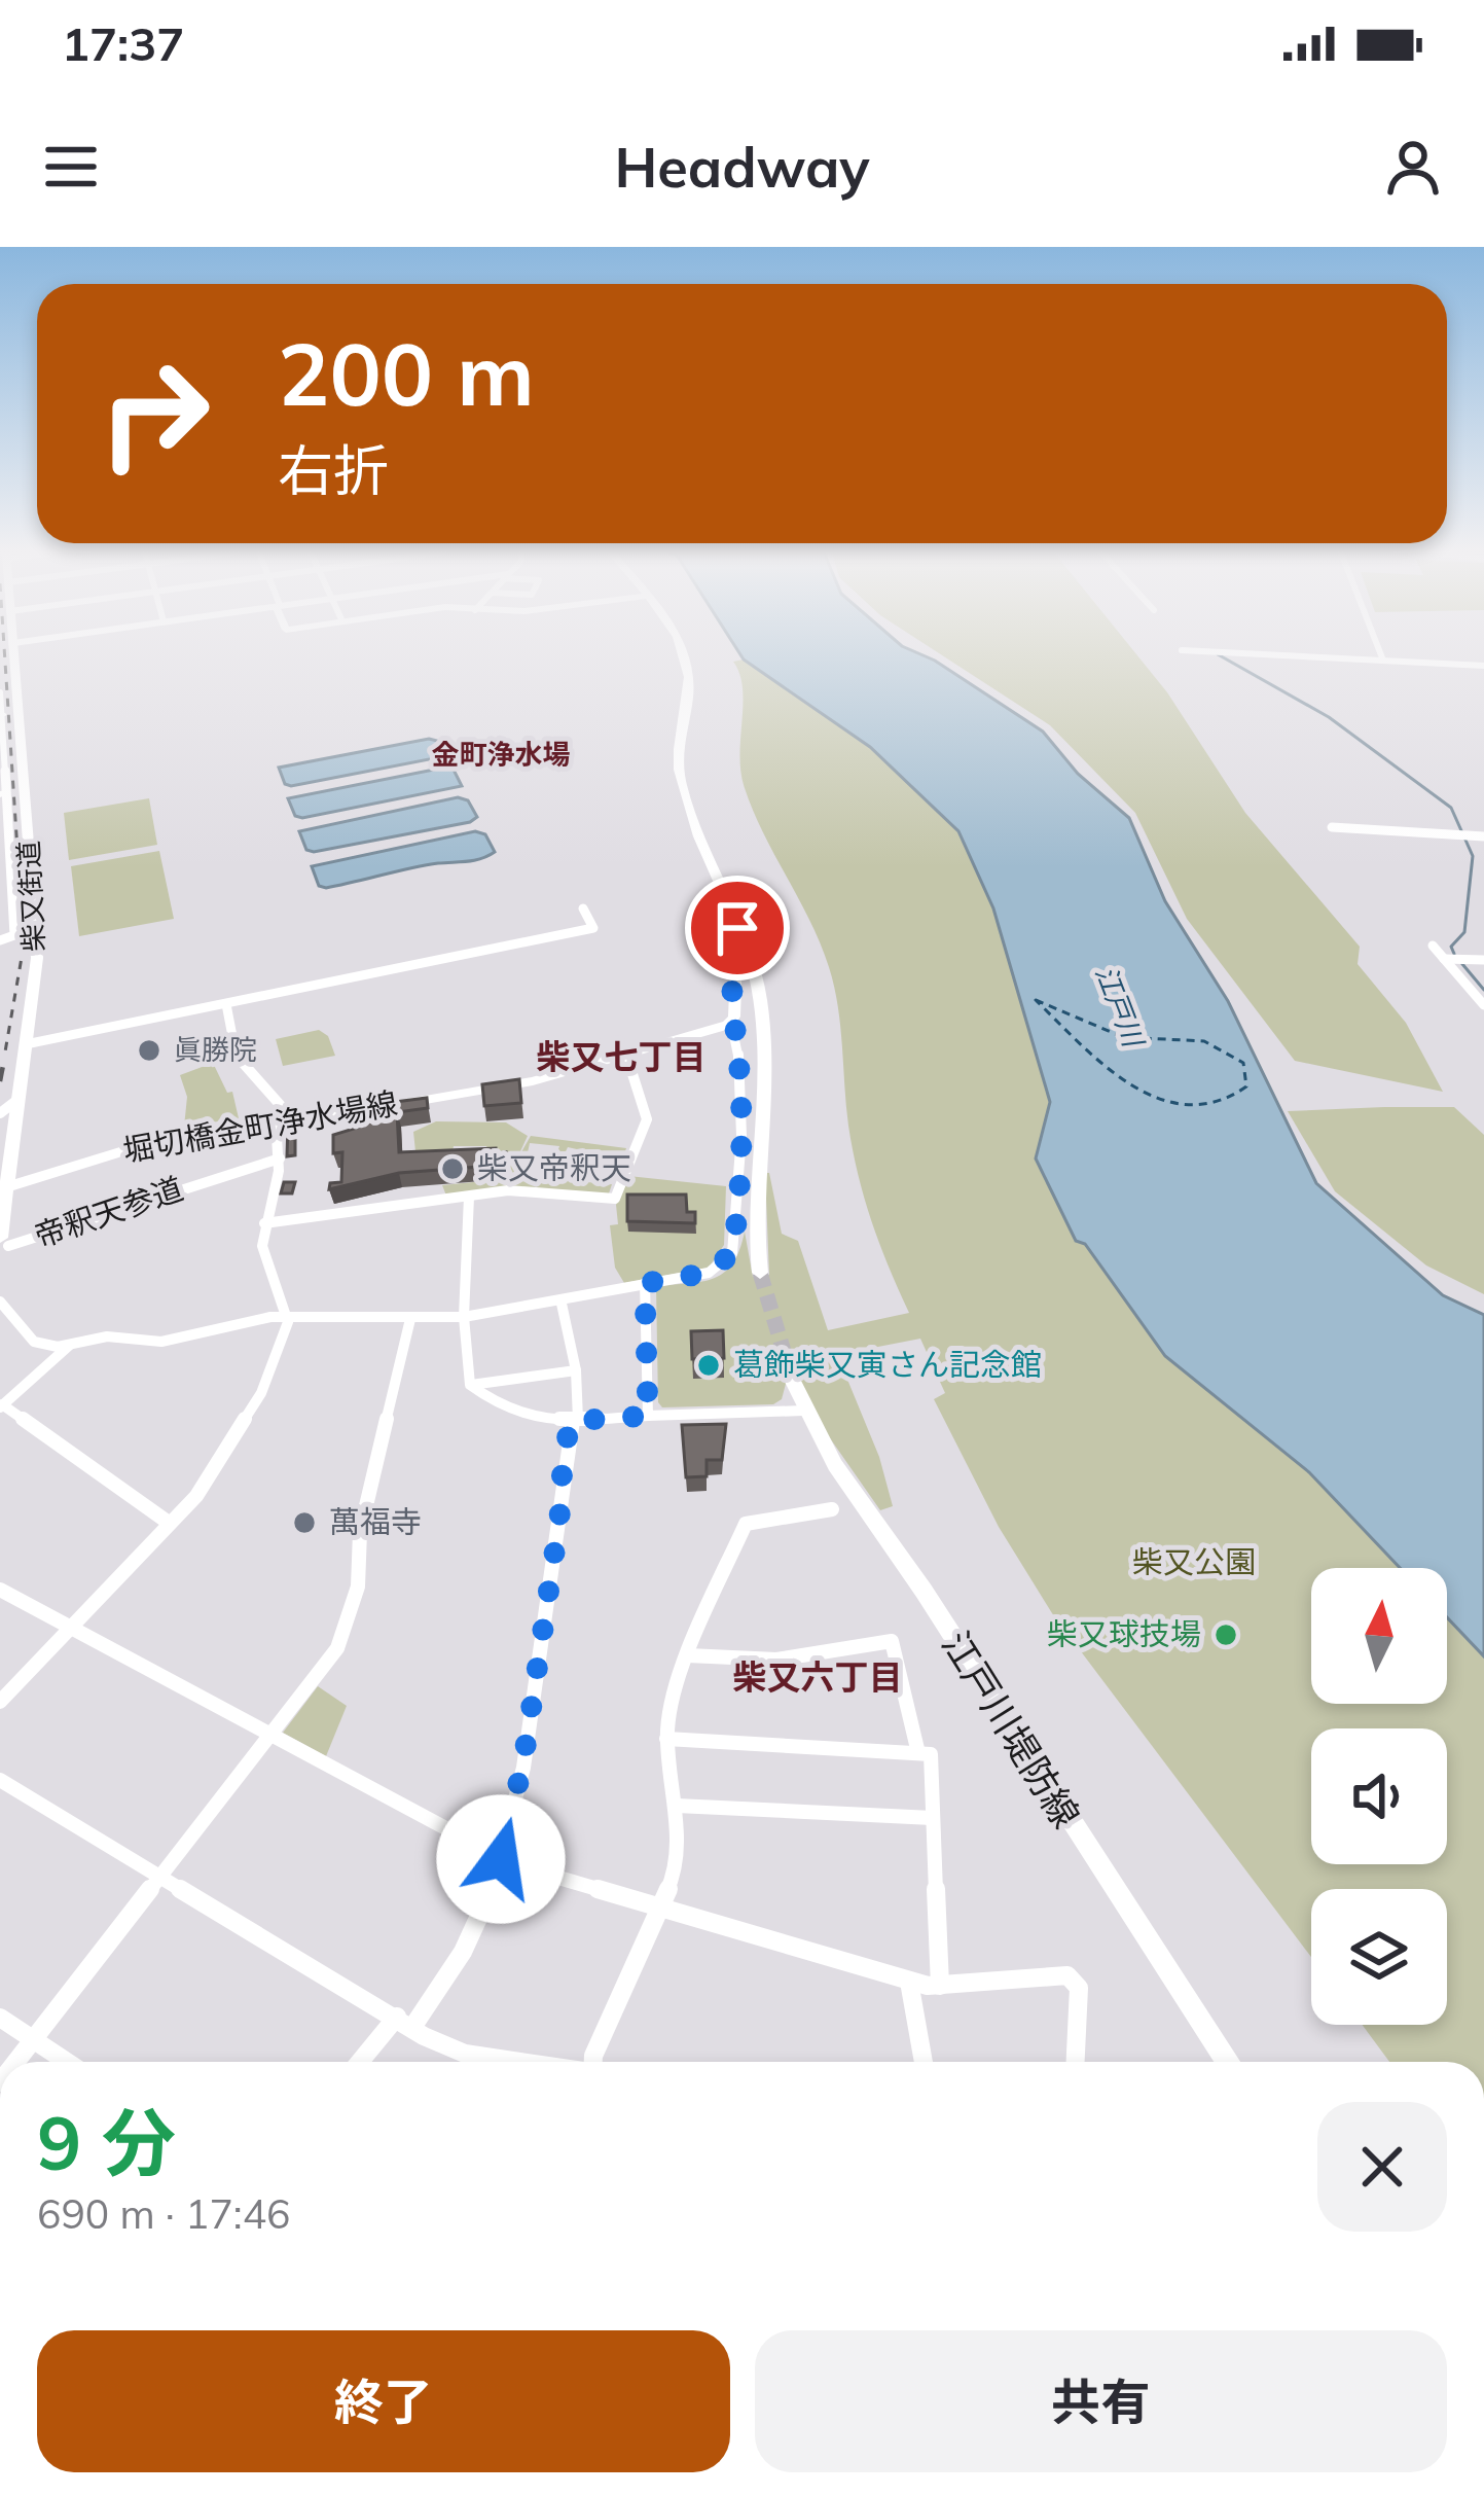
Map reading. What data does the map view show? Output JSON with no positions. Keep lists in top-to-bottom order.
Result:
{
  "streets": {
    "main road": ["柴又街道", "堀切橋金町浄水場線", "江戸川堤防線"],
    "street": ["帝釈天参道"]
  },
  "crossings": [
    ["柴又街道", "堀切橋金町浄水場線"],
    ["柴又街道", "帝釈天参道"]
  ],
  "districts": ["金町浄水場", "柴又七丁目", "柴又六丁目"],
  "water": ["江戸川"],
  "parks": ["柴又公園"],
  "places": [
    "眞勝院",
    "柴又帝釈天",
    "葛飾柴又寅さん記念館",
    "萬福寺",
    "柴又球技場"
  ],
  "north": "top",
  "page": {
    "status": "17:37",
    "header": "Headway",
    "turn": ["200 m", "右折"],
    "heading": ["9 分", "690 m · 17:46"],
    "buttons": ["終了", "共有"]
  }
}
